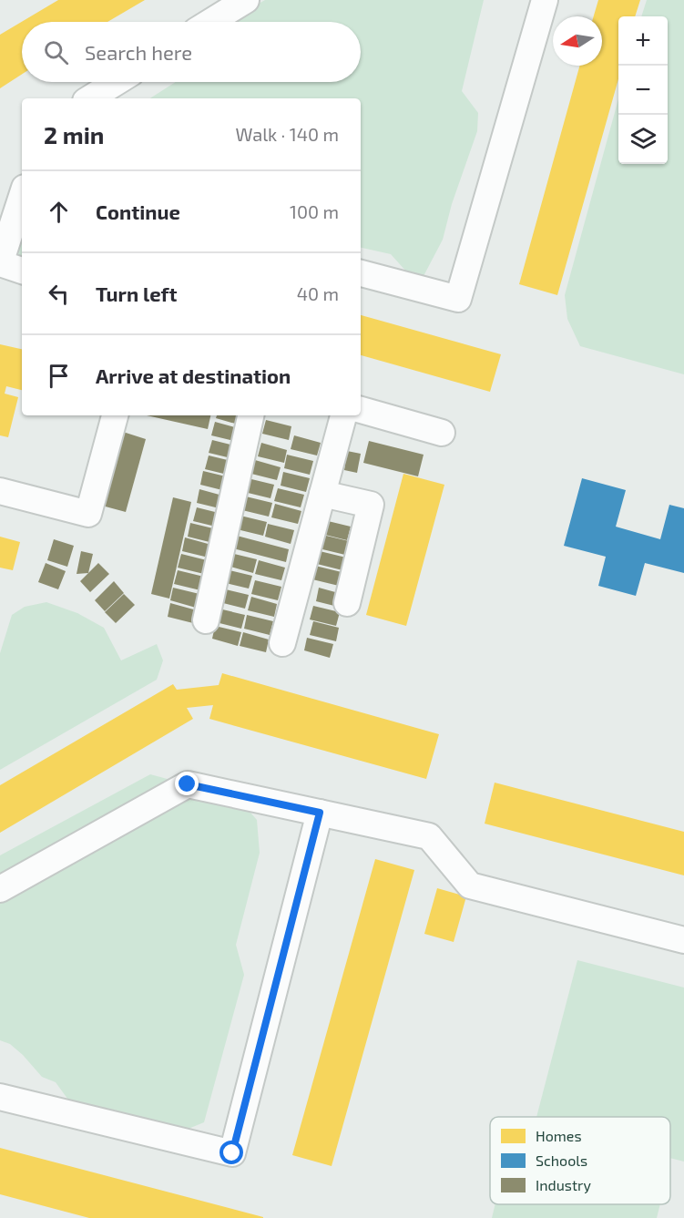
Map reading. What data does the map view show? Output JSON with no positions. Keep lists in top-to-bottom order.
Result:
{
  "legend": ["Homes", "Schools", "Industry"],
  "north": "left",
  "page": {
    "map_buttons": ["+", "−"],
    "search": "Search here",
    "heading": ["2 min", "Walk · 140 m"],
    "list": [
      ["Continue", "100 m"],
      ["Turn left", "40 m"],
      "Arrive at destination"
    ]
  }
}
